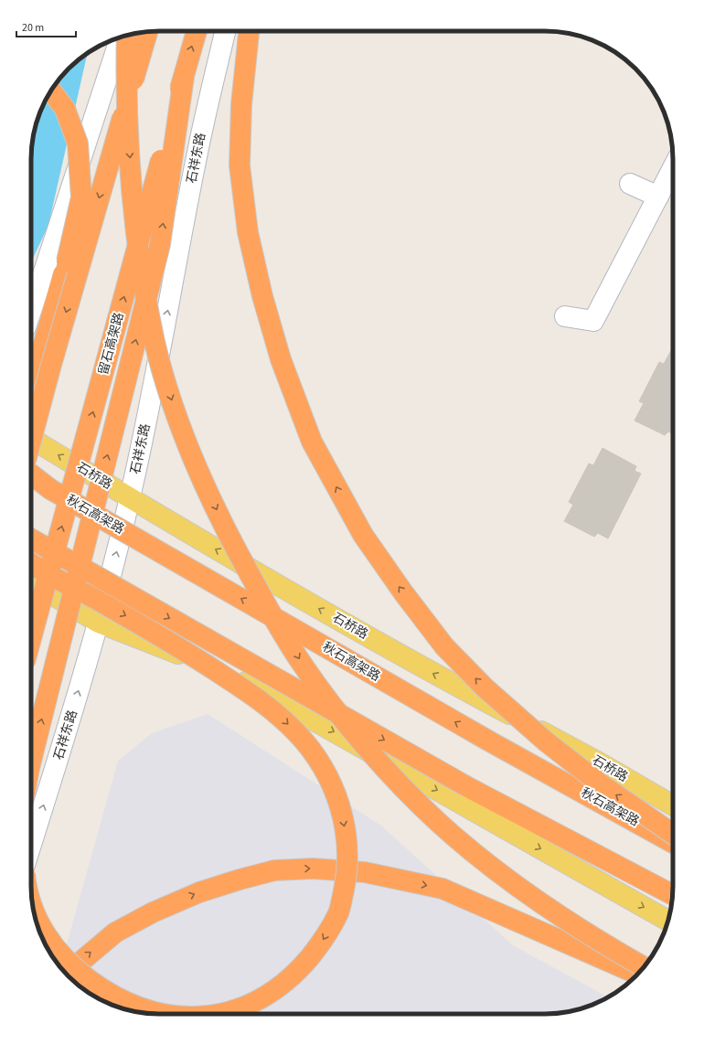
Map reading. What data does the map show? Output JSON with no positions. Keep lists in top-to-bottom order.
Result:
{
  "streets": {
    "highway": ["留石高架路", "秋石高架路"],
    "main road": ["石祥东路", "石桥路"]
  },
  "crossings": [
    ["石祥东路", "石桥路"]
  ],
  "scale_bar": "20 m"
}
